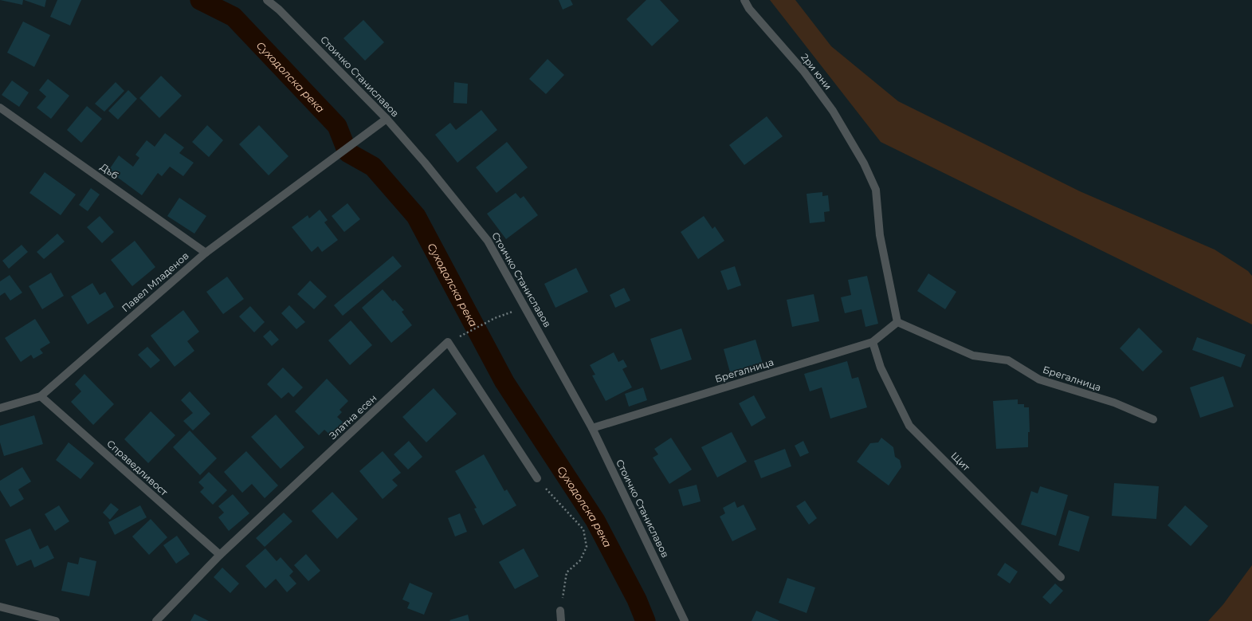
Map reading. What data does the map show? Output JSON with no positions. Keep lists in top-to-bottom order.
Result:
{
  "streets": {
    "street": [
      "2ри юни",
      "Стоичко Станиславов",
      "Дъб",
      "Павел Младенов",
      "Брегалница",
      "Златна есен",
      "Щит",
      "Справедливост"
    ]
  },
  "crossings": [
    ["2ри юни", "Брегалница"],
    ["Стоичко Станиславов", "Павел Младенов"],
    ["Стоичко Станиславов", "Брегалница"],
    ["Дъб", "Павел Младенов"],
    ["Павел Младенов", "Справедливост"],
    ["Брегалница", "Щит"],
    ["Златна есен", "Справедливост"]
  ],
  "water": ["Суходолска река"]
}
